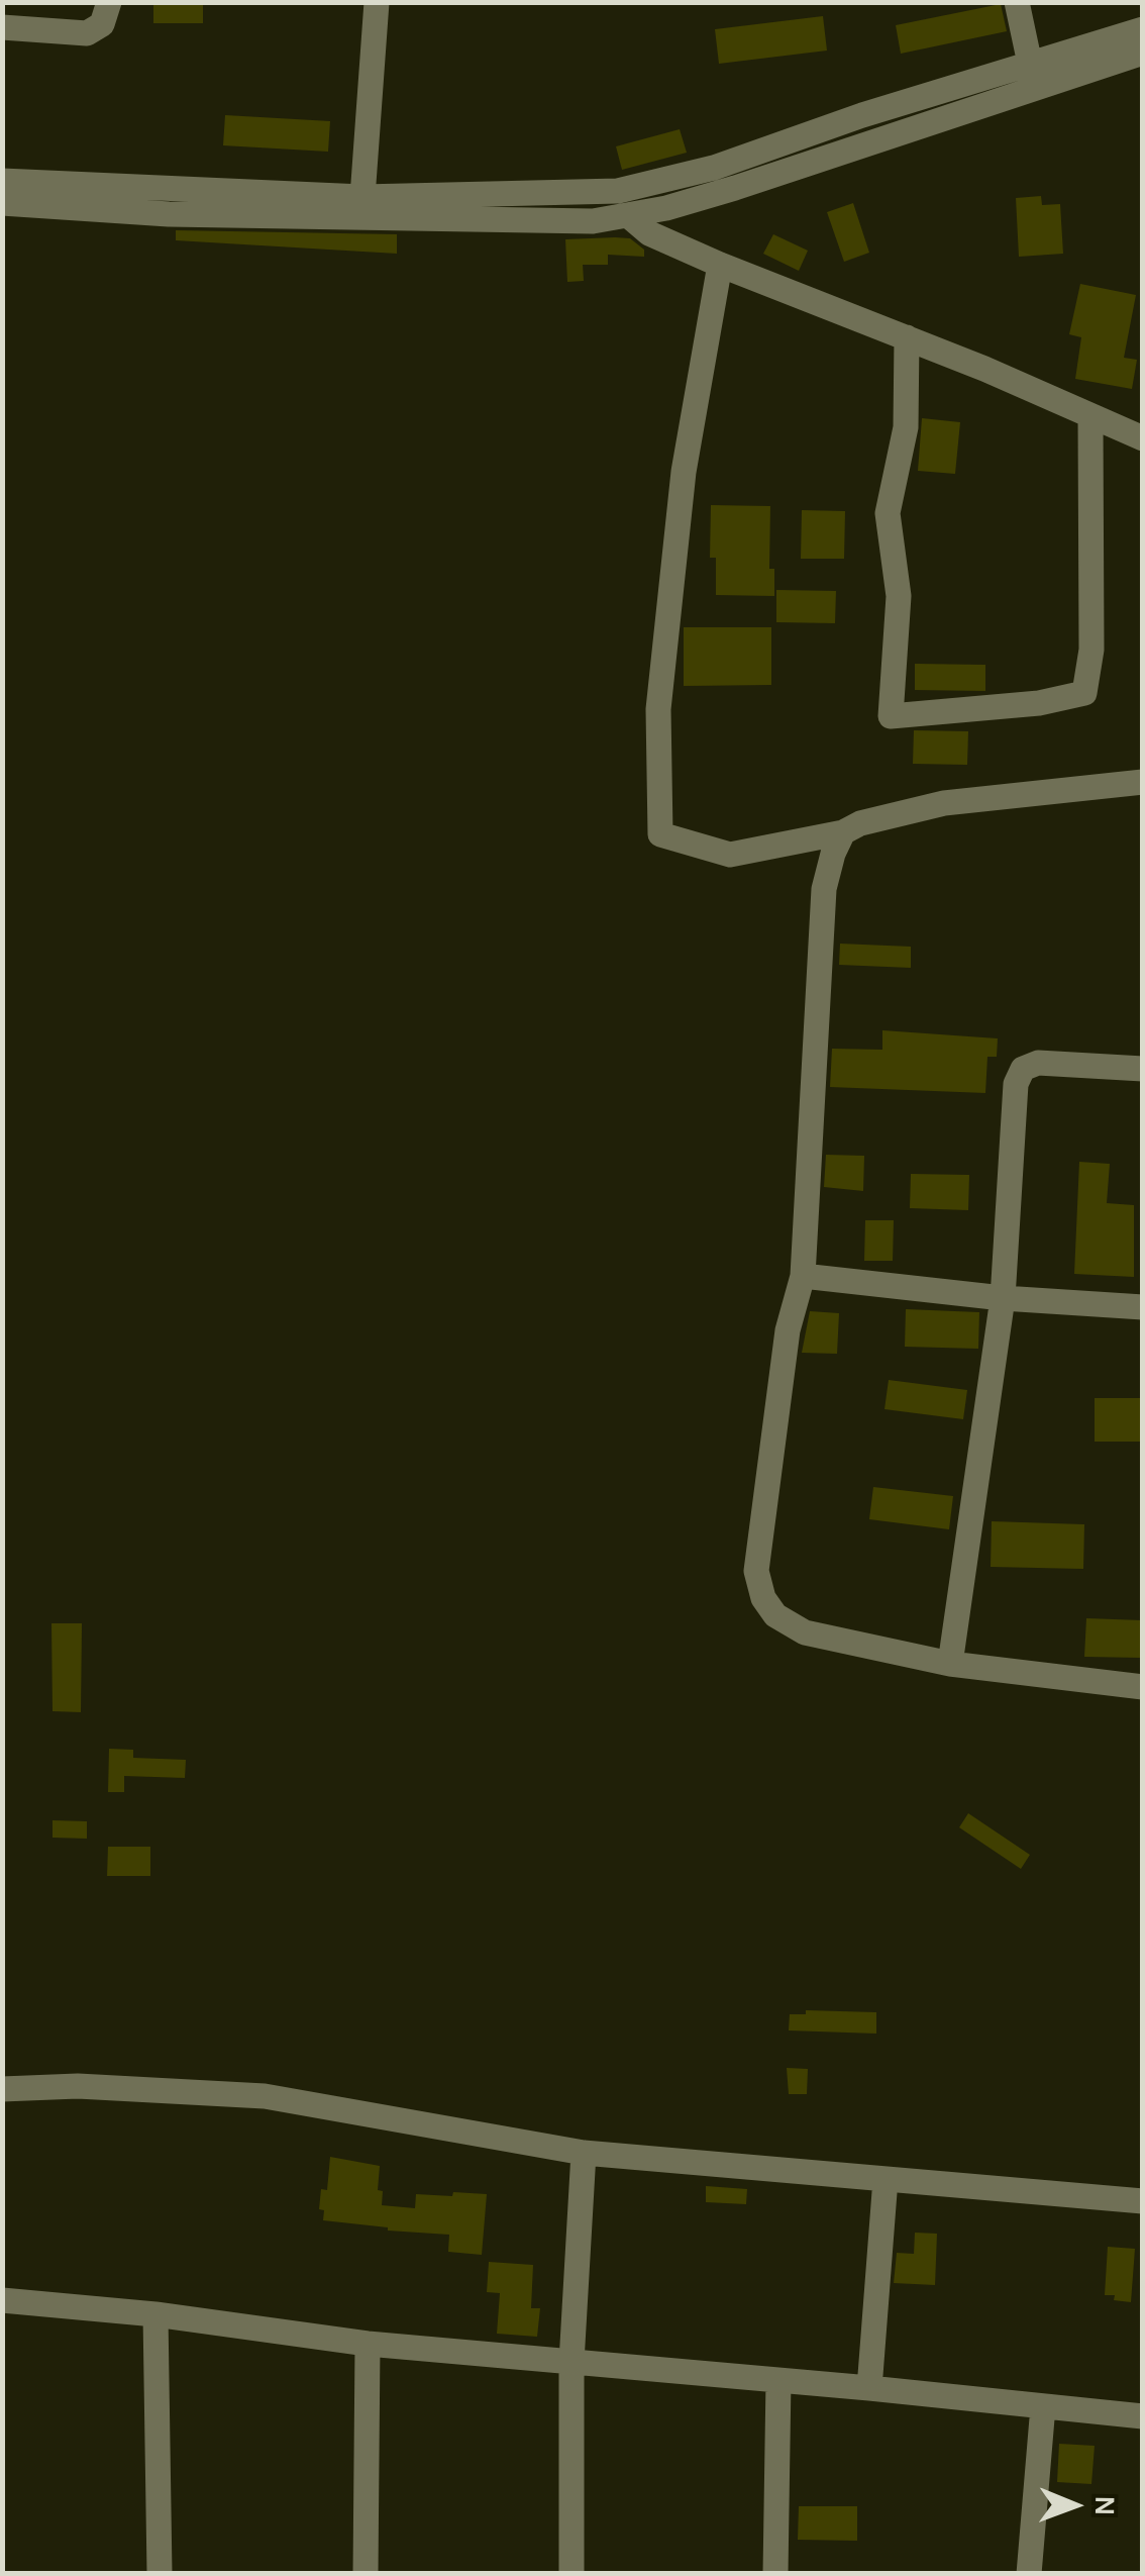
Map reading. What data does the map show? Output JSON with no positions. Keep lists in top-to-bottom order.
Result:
{
  "north": "right"
}
